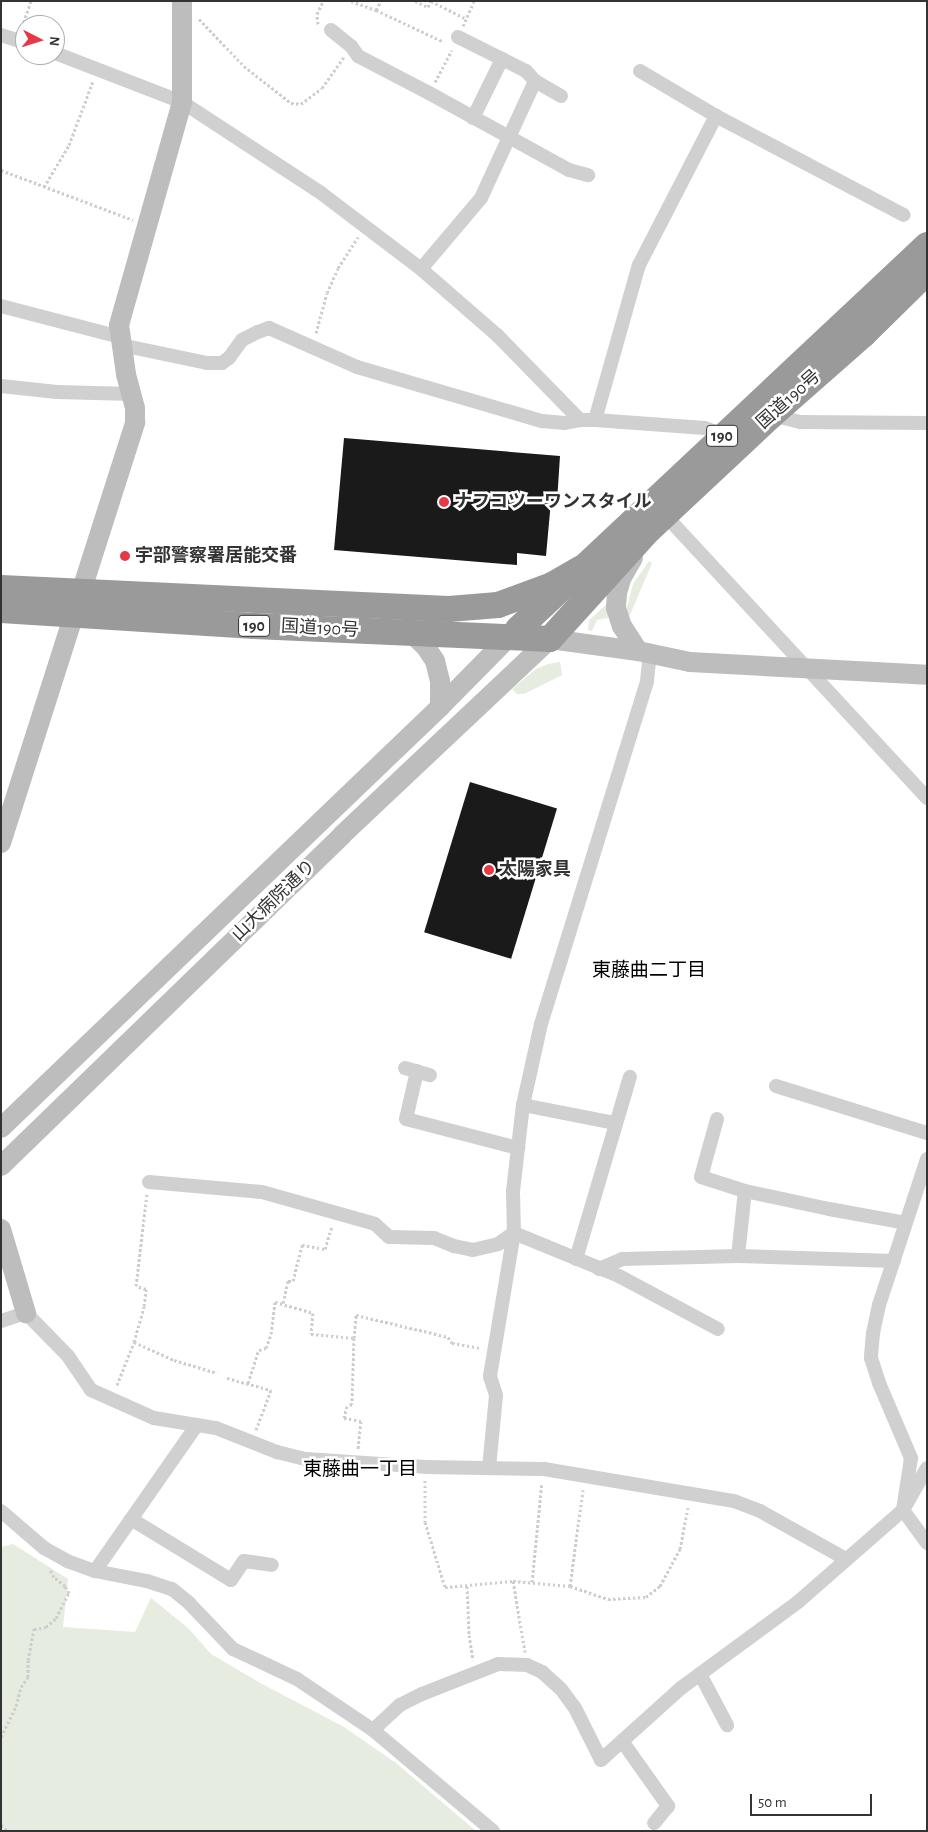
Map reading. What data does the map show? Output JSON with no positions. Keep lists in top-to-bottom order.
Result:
{
  "streets": {
    "highway": ["国道190号", "190"],
    "street": ["山大病院通り"]
  },
  "crossings": [
    ["国道190号", "山大病院通り"]
  ],
  "districts": ["東藤曲二丁目", "東藤曲一丁目"],
  "places": ["ナフコツーワンスタイル", "宇部警察署居能交番", "太陽家具"],
  "scale_bar": "50 m",
  "north": "right"
}
